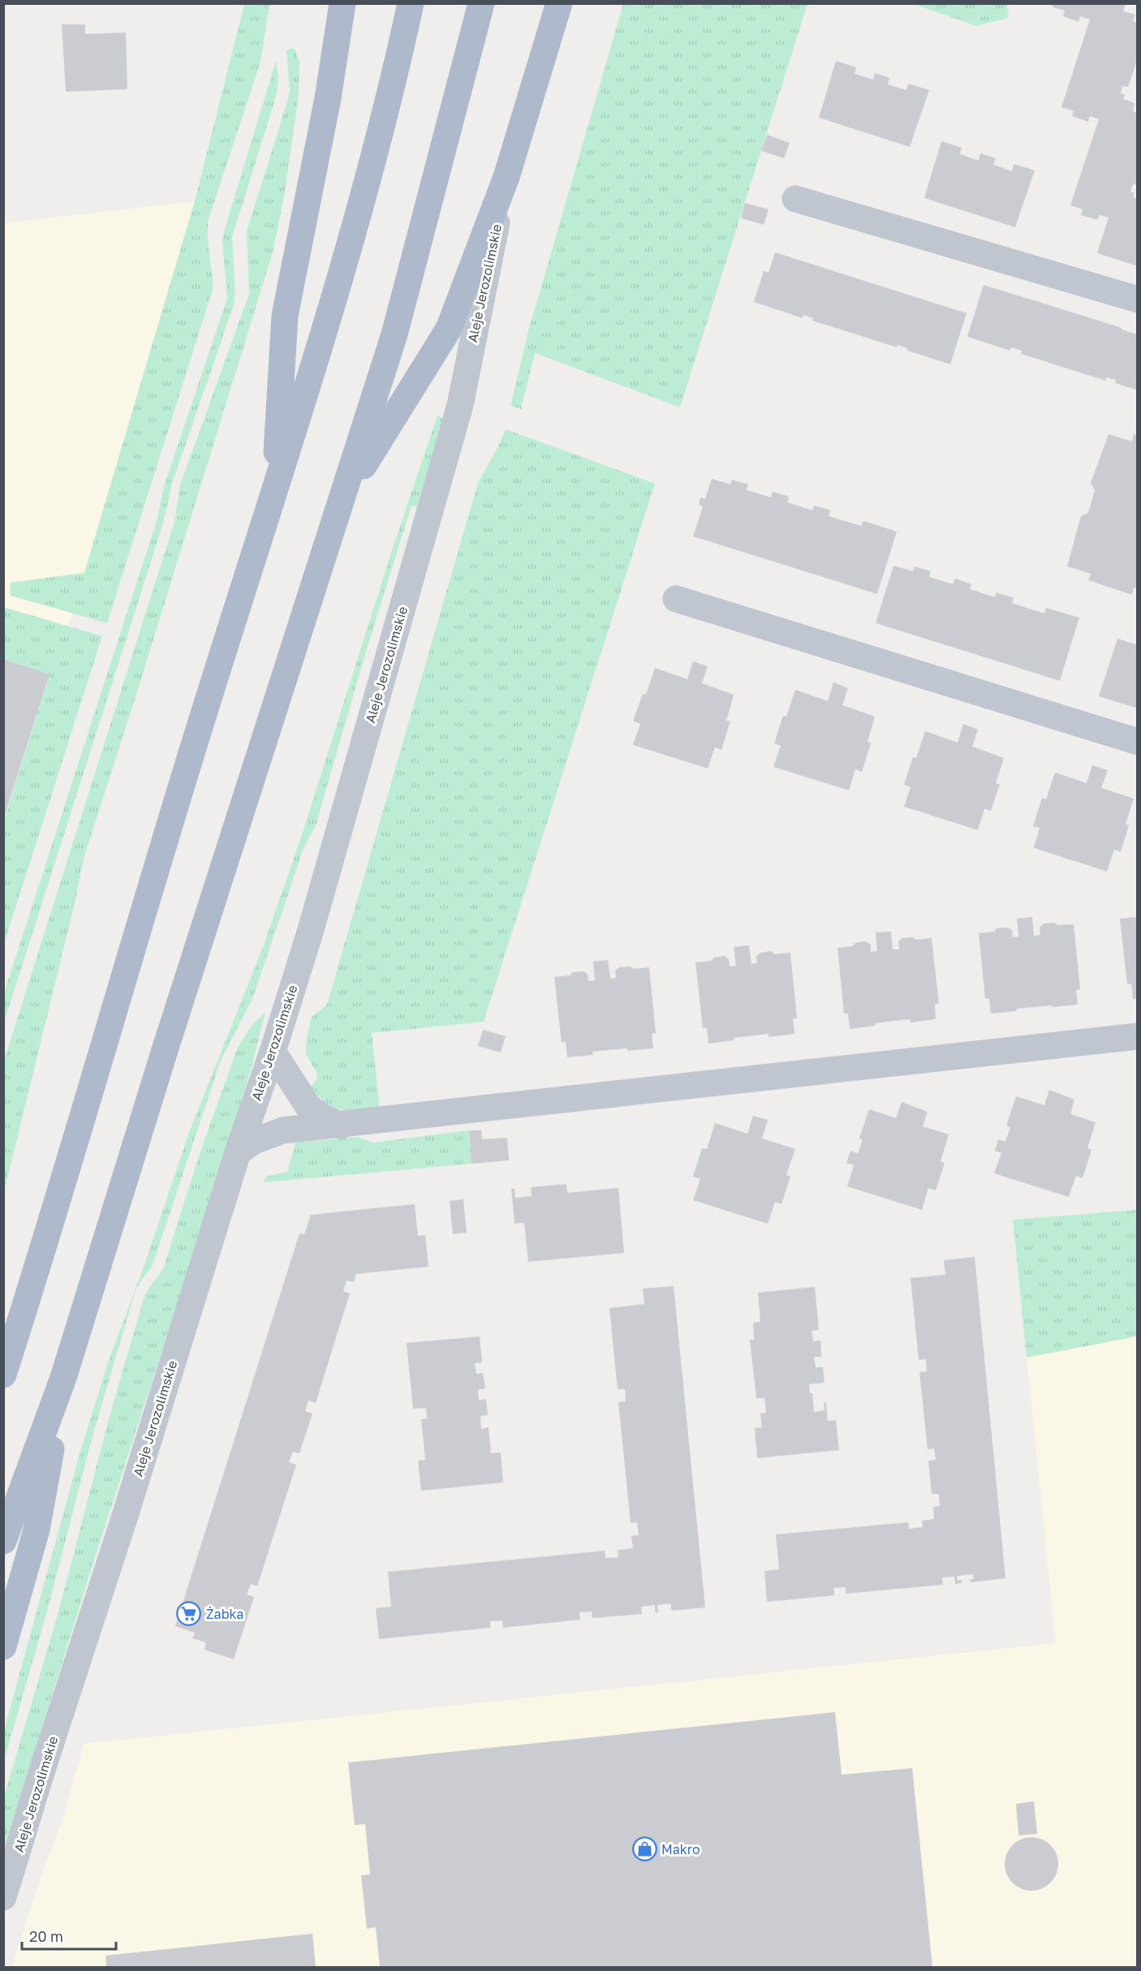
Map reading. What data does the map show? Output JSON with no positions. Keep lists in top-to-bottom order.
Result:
{
  "streets": {
    "street": ["Aleje Jerozolimskie"]
  },
  "places": {
    "supermarket": ["Żabka"],
    "shop": ["Makro"]
  },
  "scale_bar": "20 m"
}
